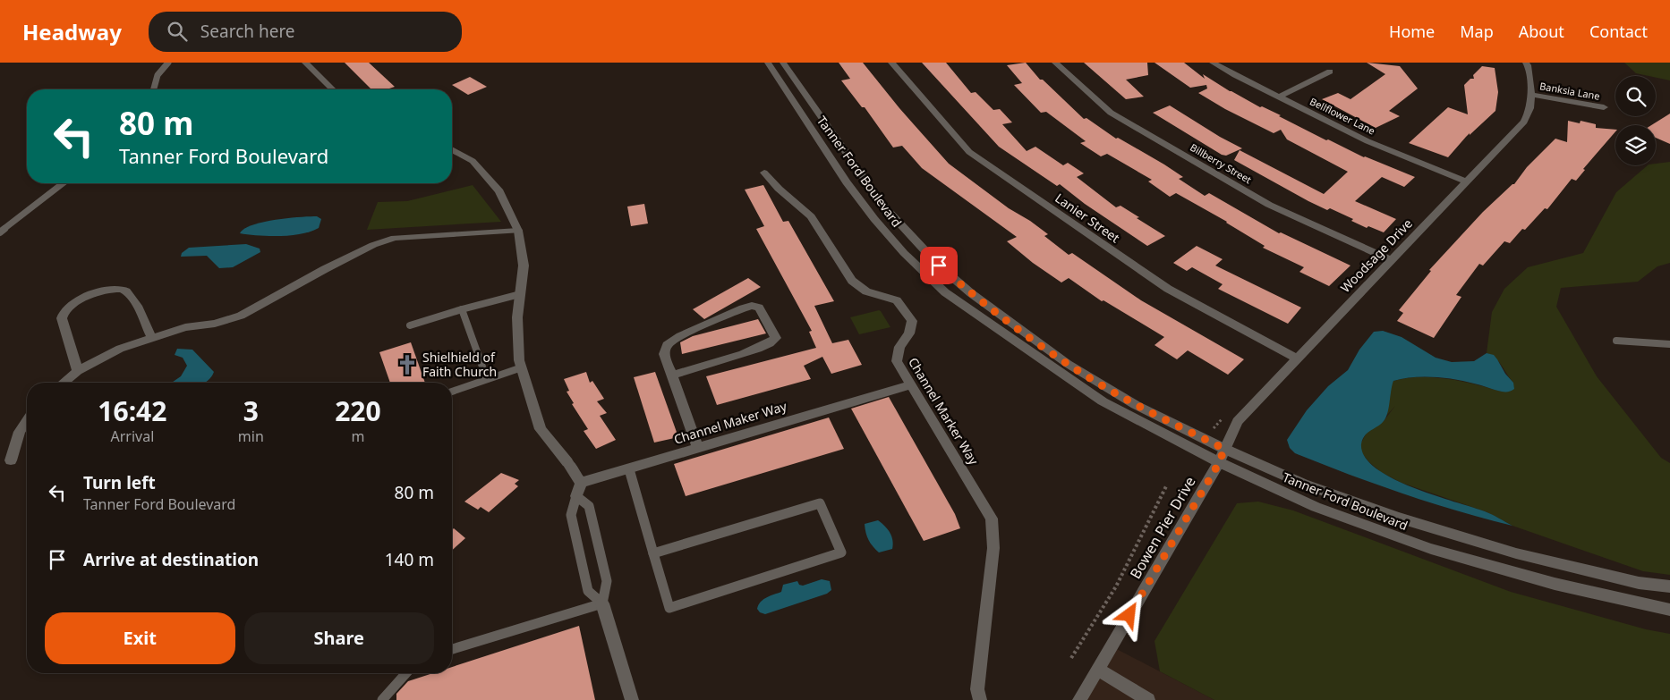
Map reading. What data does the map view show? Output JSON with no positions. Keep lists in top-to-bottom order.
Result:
{
  "streets": {
    "street": [
      "Banksia Lane",
      "Bellflower Lane",
      "Billberry Street",
      "Tanner Ford Boulevard",
      "Lanier Street",
      "Woodsage Drive",
      "Channel Marker Way",
      "Channel Maker Way",
      "Bowen Pier Drive"
    ]
  },
  "crossings": [
    ["Banksia Lane", "Woodsage Drive"],
    ["Bellflower Lane", "Woodsage Drive"],
    ["Billberry Street", "Woodsage Drive"],
    ["Tanner Ford Boulevard", "Woodsage Drive"],
    ["Tanner Ford Boulevard", "Bowen Pier Drive"],
    ["Lanier Street", "Woodsage Drive"],
    ["Woodsage Drive", "Bowen Pier Drive"],
    ["Channel Marker Way", "Channel Maker Way"]
  ],
  "places": {
    "church": ["Shielhield of Faith Church"]
  },
  "page": {
    "header": "Headway",
    "search": "Search here",
    "nav": [
      "Home",
      "Map",
      "About",
      "Contact"
    ],
    "turn": ["80 m", "Tanner Ford Boulevard"],
    "eta": [
      "16:42",
      "Arrival",
      "3",
      "min",
      "220",
      "m"
    ],
    "list": [
      {
        "name": "Turn left",
        "note": "Tanner Ford Boulevard",
        "value": "80 m"
      },
      {
        "name": "Arrive at destination",
        "value": "140 m"
      }
    ],
    "buttons": ["Exit", "Share"]
  }
}
